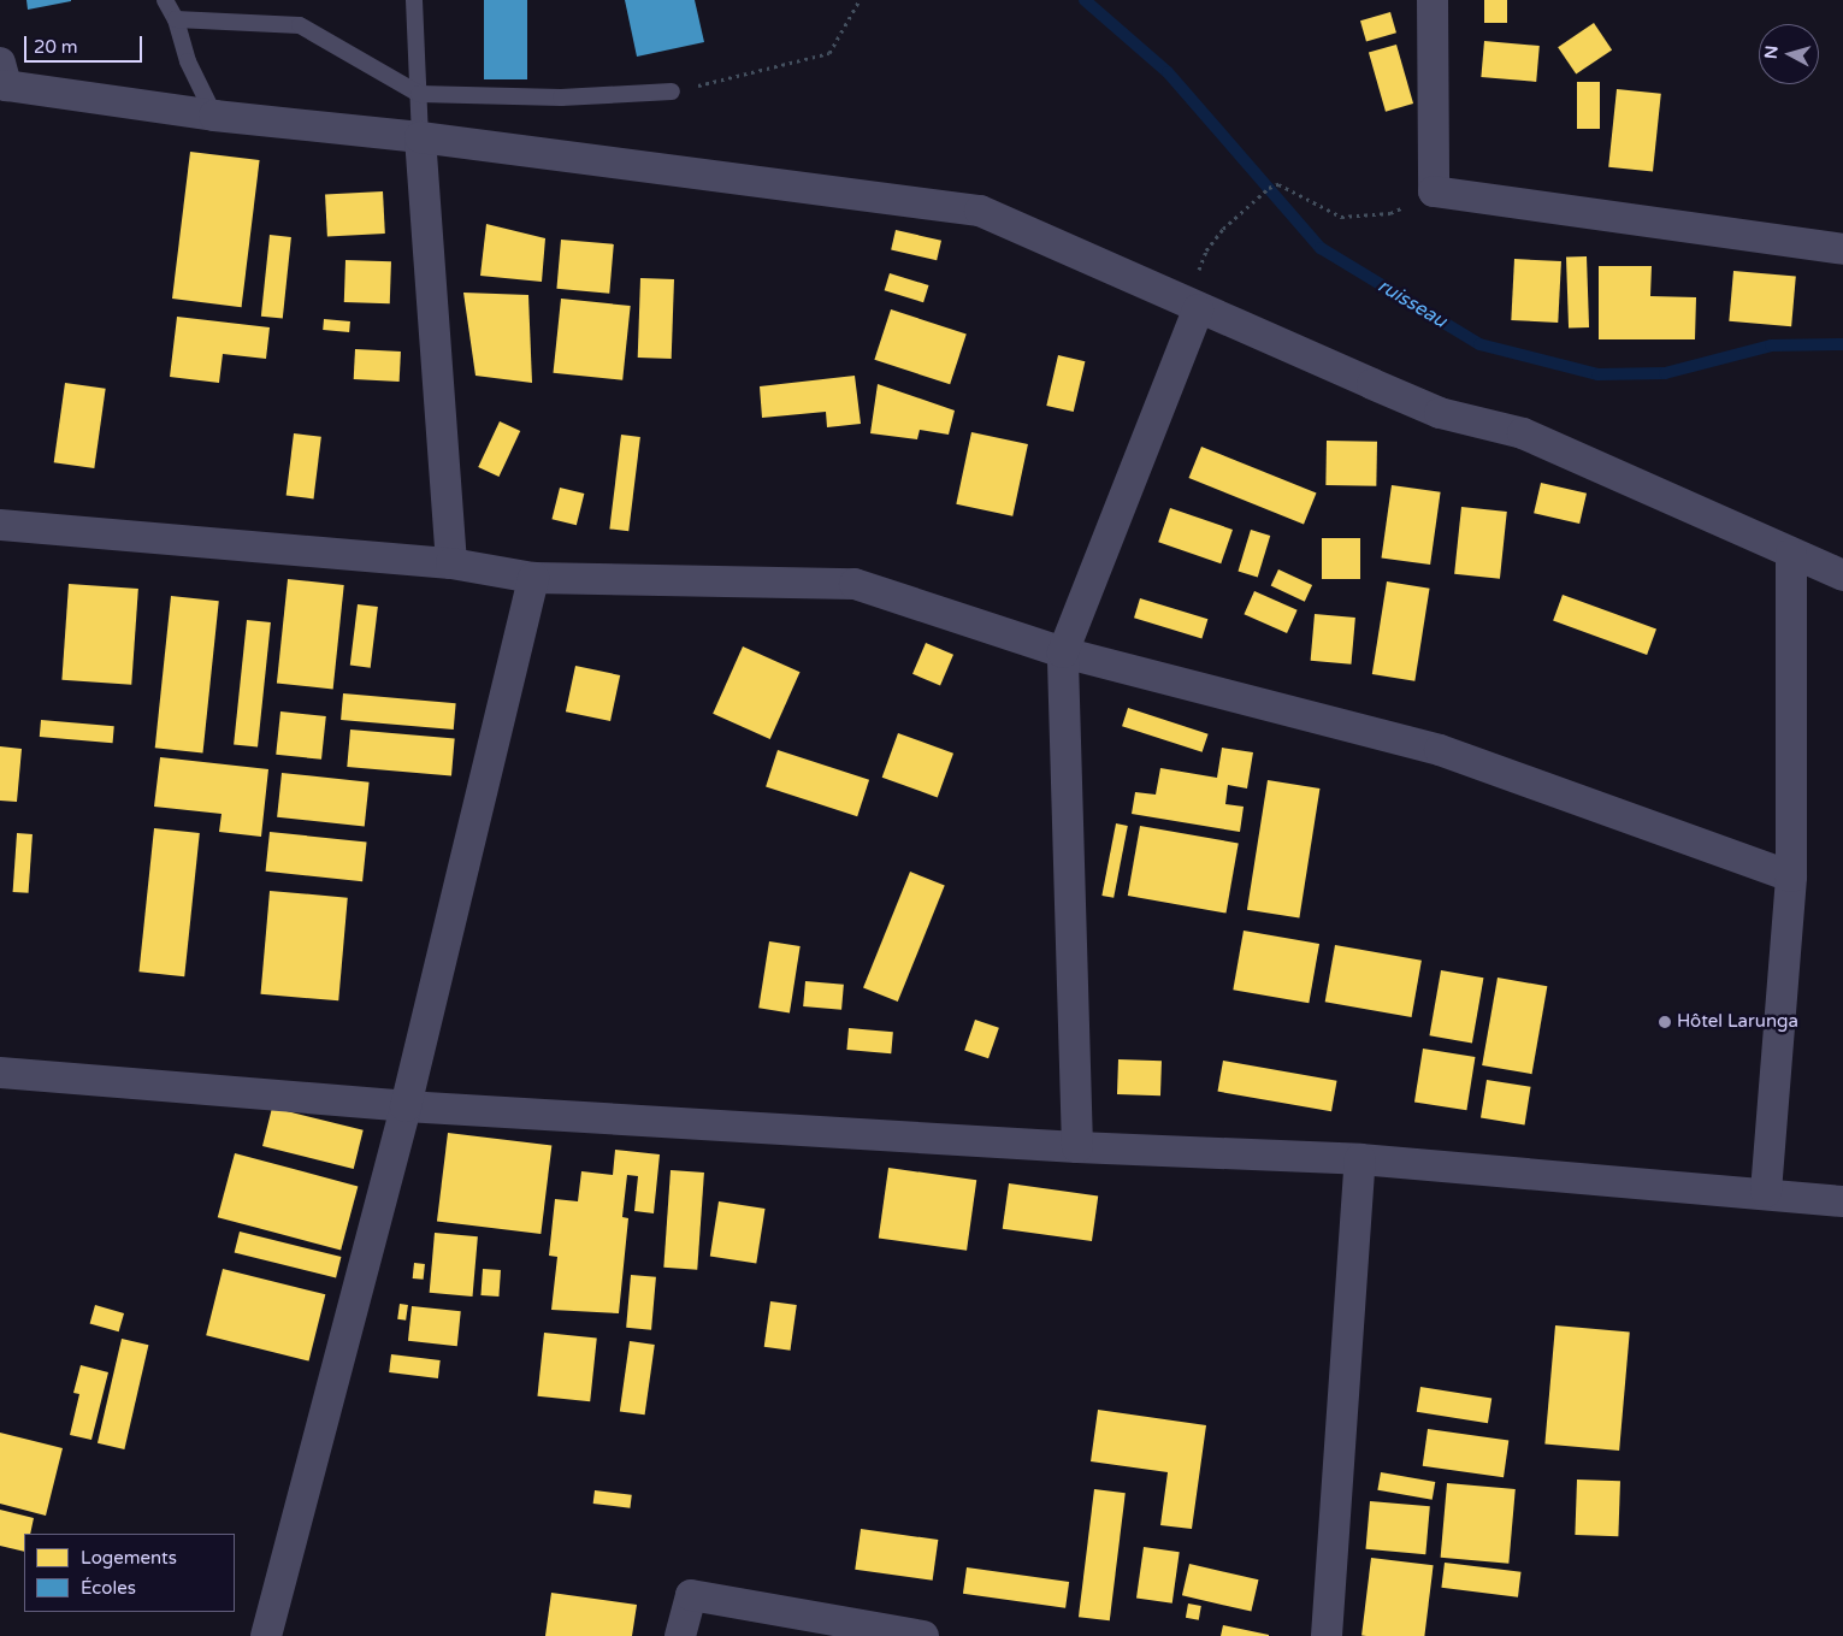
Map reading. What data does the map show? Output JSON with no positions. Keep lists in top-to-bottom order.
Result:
{
  "water": ["ruisseau"],
  "places": ["Hôtel Larunga"],
  "legend": ["Logements", "Écoles"],
  "scale_bar": "20 m",
  "north": "left"
}
